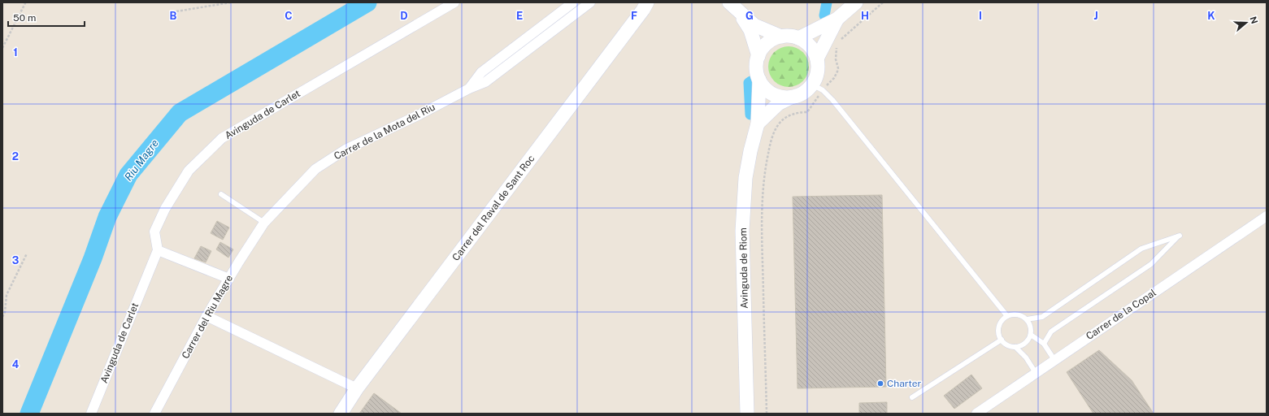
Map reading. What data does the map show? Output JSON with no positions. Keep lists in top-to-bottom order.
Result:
{
  "streets": {
    "street": [
      "Avinguda de Carlet",
      "Carrer de la Mota del Riu",
      "Carrer del Raval de Sant Roc",
      "Avinguda de Riom",
      "Carrer de la Copal",
      "Carrer del Riu Magre"
    ]
  },
  "crossings": [
    ["Carrer de la Mota del Riu", "Carrer del Riu Magre"]
  ],
  "water": ["Riu Magre"],
  "places": ["Charter"],
  "scale_bar": "50 m",
  "north": "right",
  "grid": {
    "columns": [
      "B",
      "C",
      "D",
      "E",
      "F",
      "G",
      "H",
      "I",
      "J",
      "K"
    ],
    "rows": [
      "1",
      "2",
      "3",
      "4"
    ]
  }
}
